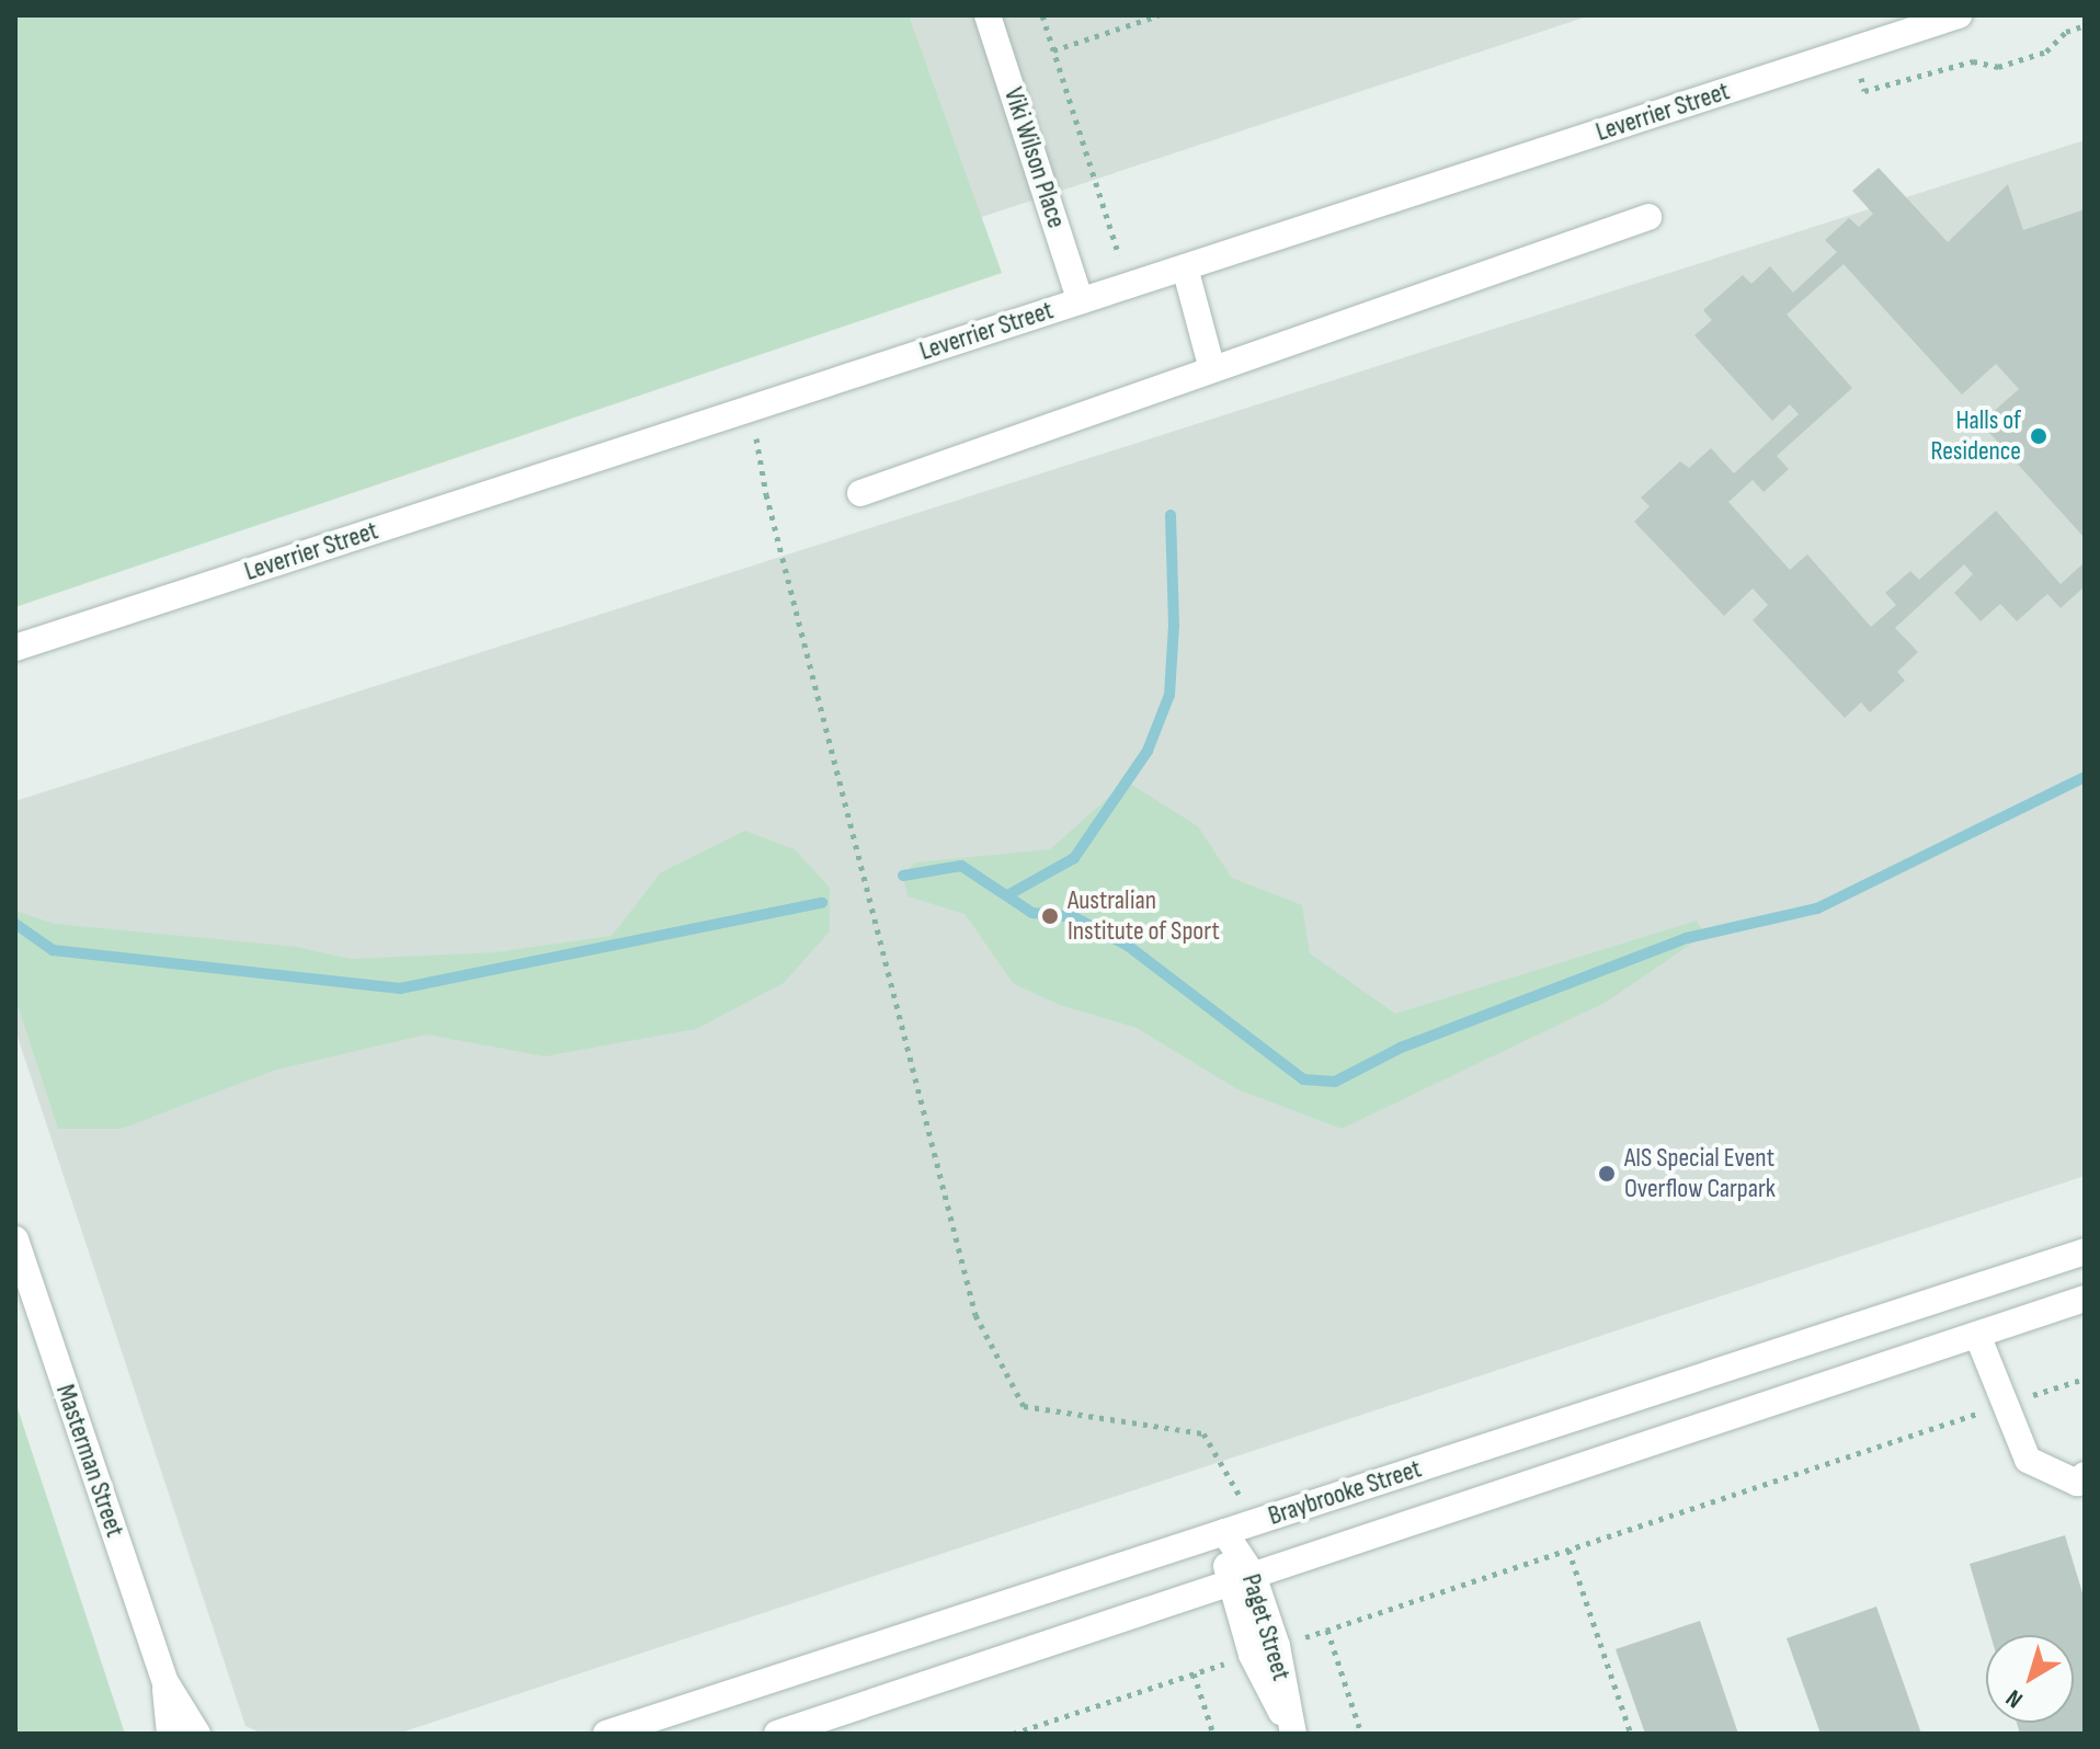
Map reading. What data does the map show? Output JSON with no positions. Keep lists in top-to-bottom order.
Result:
{
  "streets": {
    "street": [
      "Leverrier Street",
      "Viki Wilson Place",
      "Masterman Street",
      "Braybrooke Street",
      "Paget Street"
    ]
  },
  "crossings": [
    ["Leverrier Street", "Viki Wilson Place"],
    ["Braybrooke Street", "Paget Street"]
  ],
  "places": ["Halls of Residence", "Australian Institute of Sport", "AIS Special Event Overflow Carpark"],
  "north": "bottom left"
}
